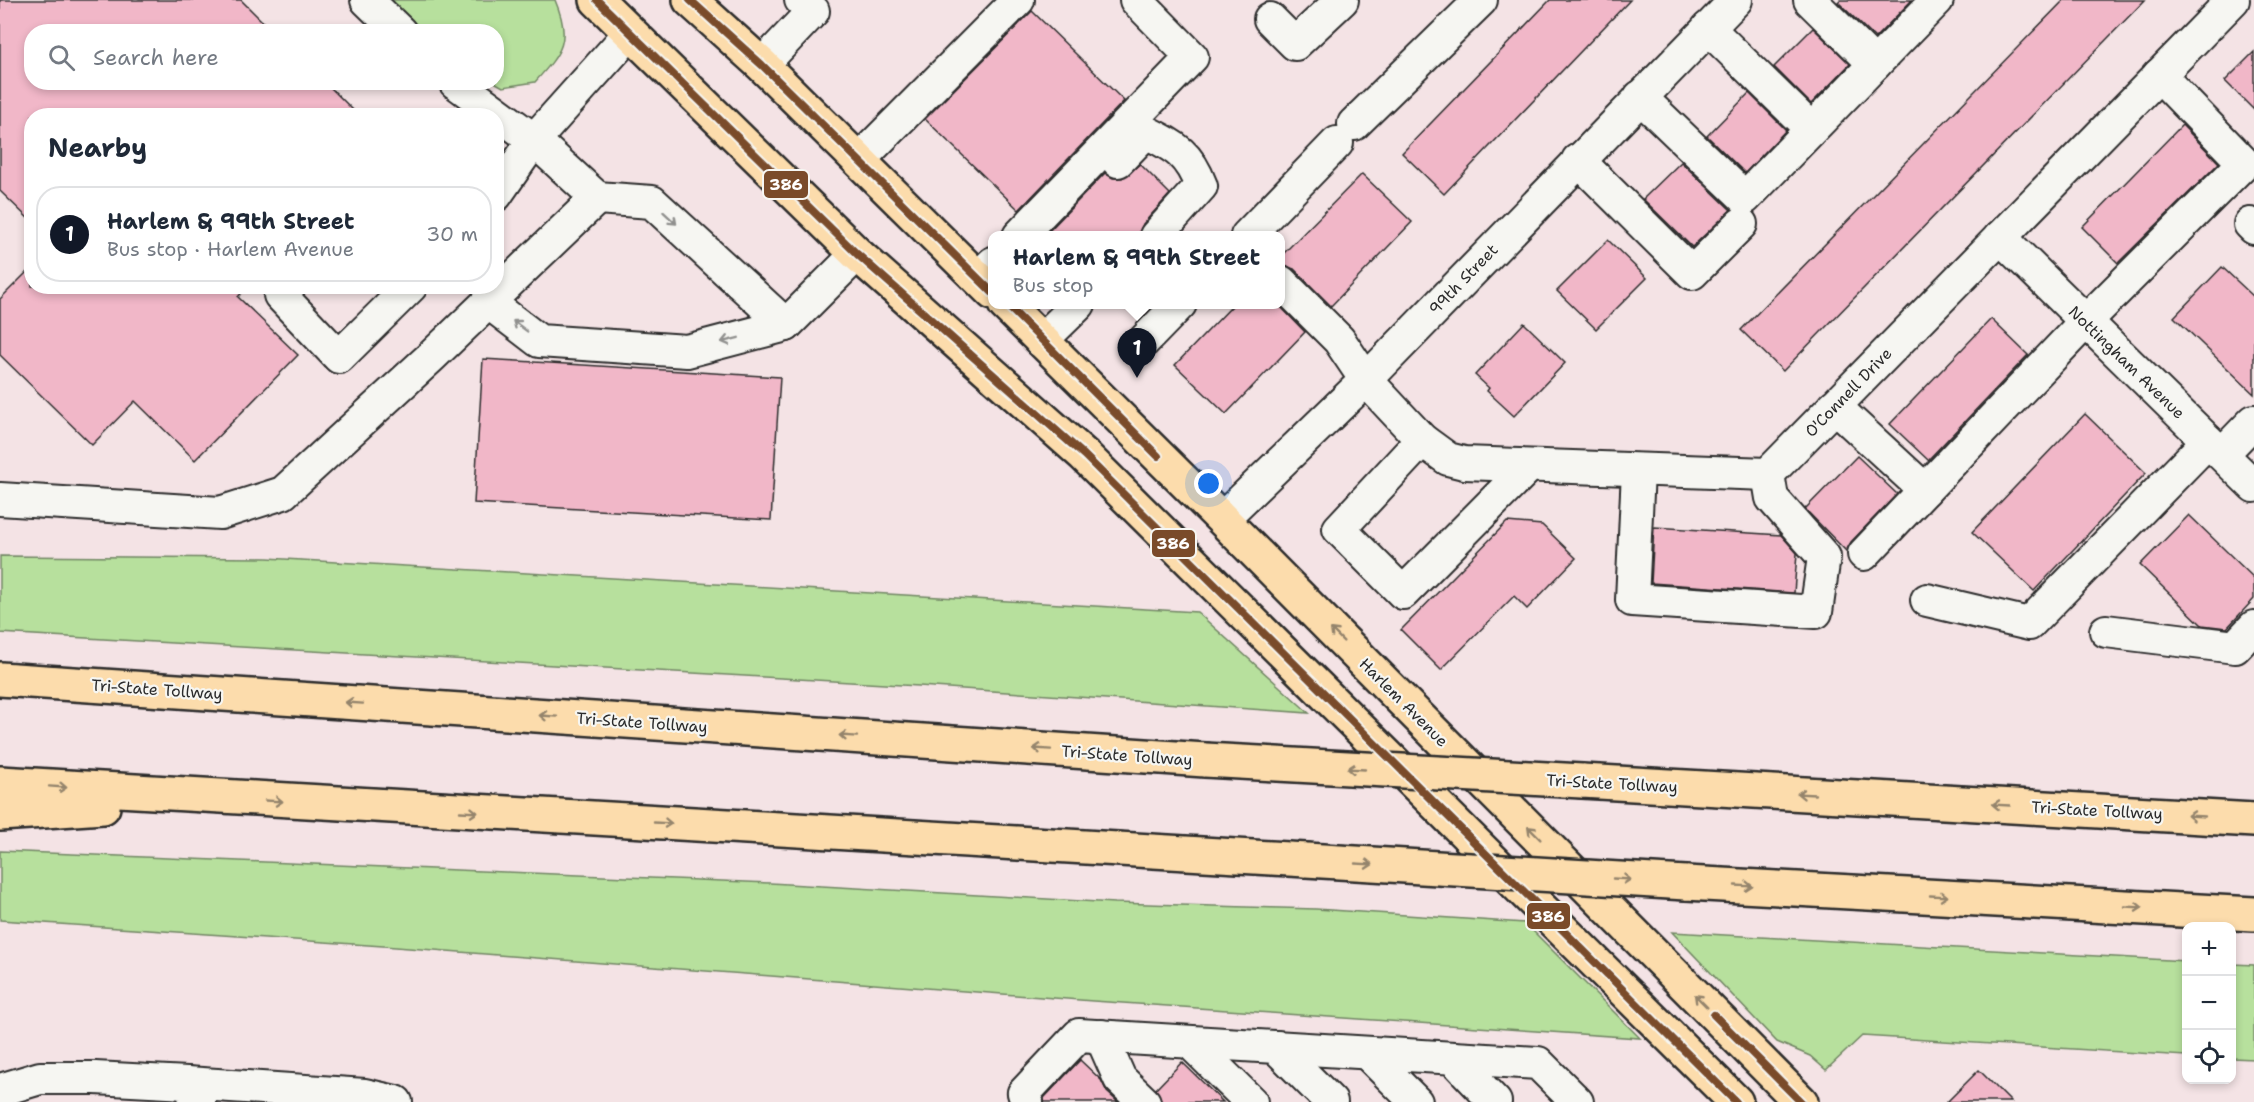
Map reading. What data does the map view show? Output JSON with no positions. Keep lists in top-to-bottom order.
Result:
{
  "streets": {
    "main road": ["99th Street", "Tri-State Tollway", "Harlem Avenue"],
    "street": ["Nottingham Avenue", "O'Connell Drive"]
  },
  "crossings": [
    ["99th Street", "Harlem Avenue"],
    ["Nottingham Avenue", "O'Connell Drive"]
  ],
  "lines": ["transit line 386"],
  "page": {
    "search": "Search here",
    "heading": "Nearby",
    "list": [
      {
        "mark": "1",
        "name": "Harlem & 99th Street",
        "note": "Bus stop · Harlem Avenue",
        "value": "30 m"
      }
    ],
    "popup": ["Harlem & 99th Street", "Bus stop"],
    "pins": "1",
    "map_buttons": ["+", "−"]
  }
}
